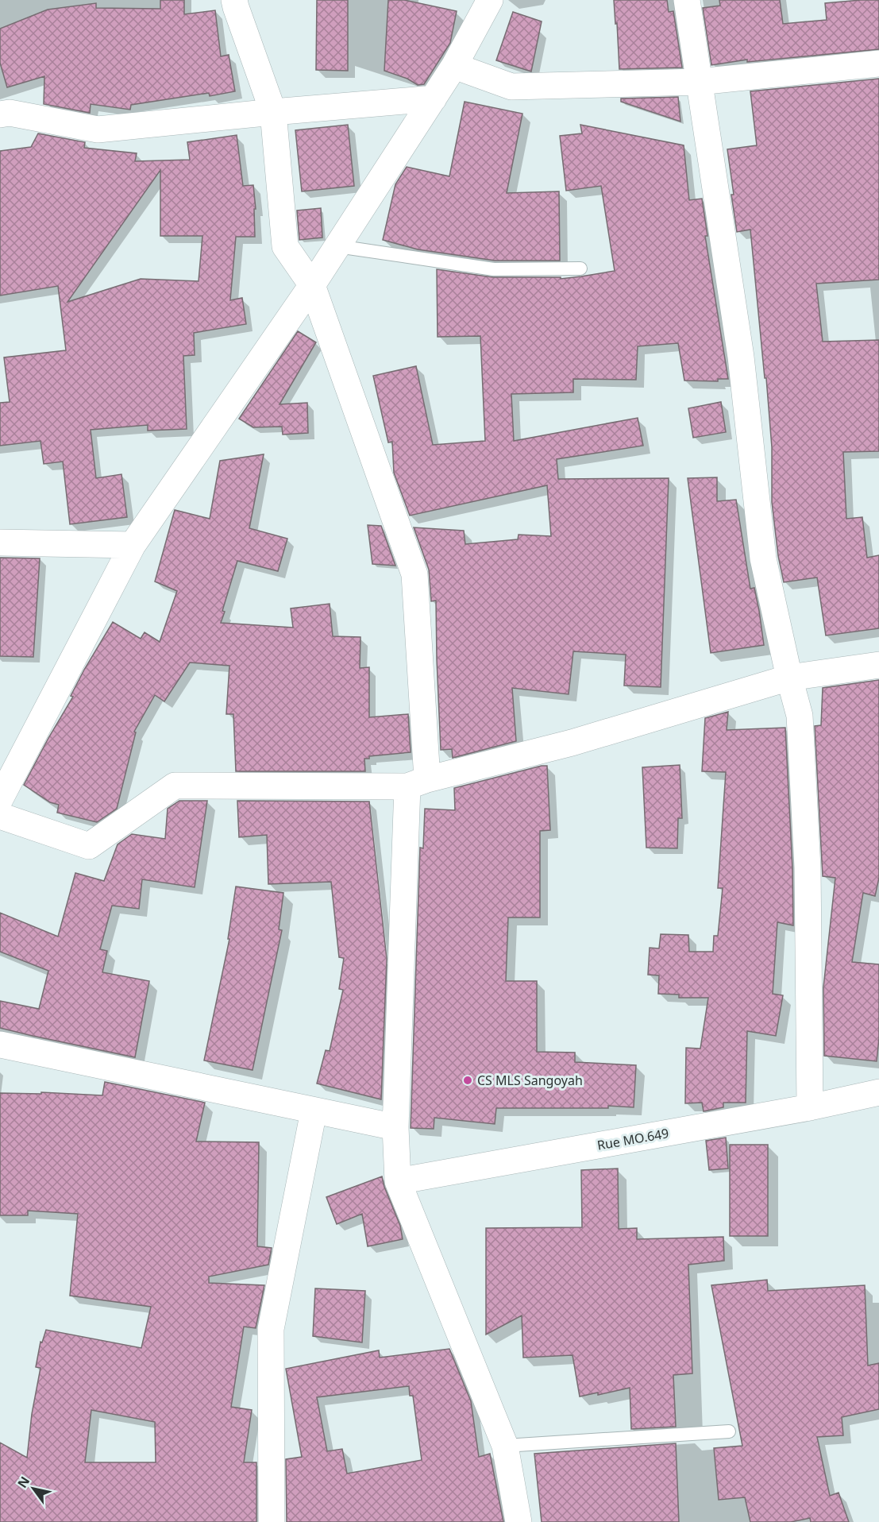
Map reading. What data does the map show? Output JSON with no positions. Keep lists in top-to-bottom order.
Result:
{
  "streets": {
    "street": ["Rue MO.649"]
  },
  "places": ["CS MLS Sangoyah"],
  "north": "top left"
}
